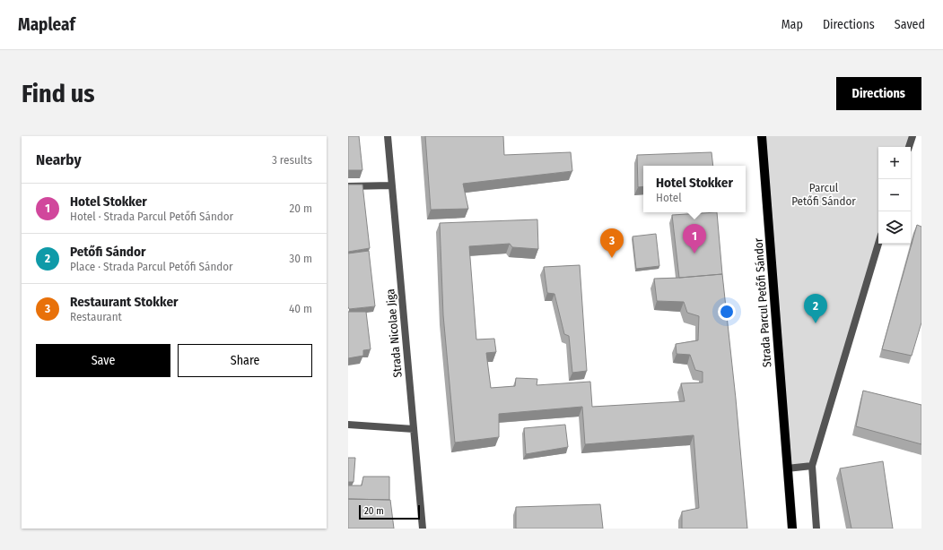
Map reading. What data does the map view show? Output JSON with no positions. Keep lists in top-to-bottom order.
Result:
{
  "streets": {
    "main road": ["Strada Parcul Petőfi Sándor"],
    "street": ["Strada Nicolae Jiga"]
  },
  "parks": ["Parcul Petőfi Sándor"],
  "scale_bar": "20 m",
  "page": {
    "header": "Mapleaf",
    "nav": ["Map", "Directions", "Saved"],
    "buttons": [
      "Directions",
      ["Save", "Share"]
    ],
    "title": "Find us",
    "heading": ["Nearby", "3 results"],
    "map_buttons": ["+", "−"],
    "popup": ["Hotel Stokker", "Hotel"],
    "list": [
      {
        "mark": "1",
        "name": "Hotel Stokker",
        "note": "Hotel · Strada Parcul Petőfi Sándor",
        "value": "20 m"
      },
      {
        "mark": "2",
        "name": "Petőfi Sándor",
        "note": "Place · Strada Parcul Petőfi Sándor",
        "value": "30 m"
      },
      {
        "mark": "3",
        "name": "Restaurant Stokker",
        "note": "Restaurant",
        "value": "40 m"
      }
    ],
    "pins": ["1", "3", "2"],
    "scale": "20 m"
  }
}
